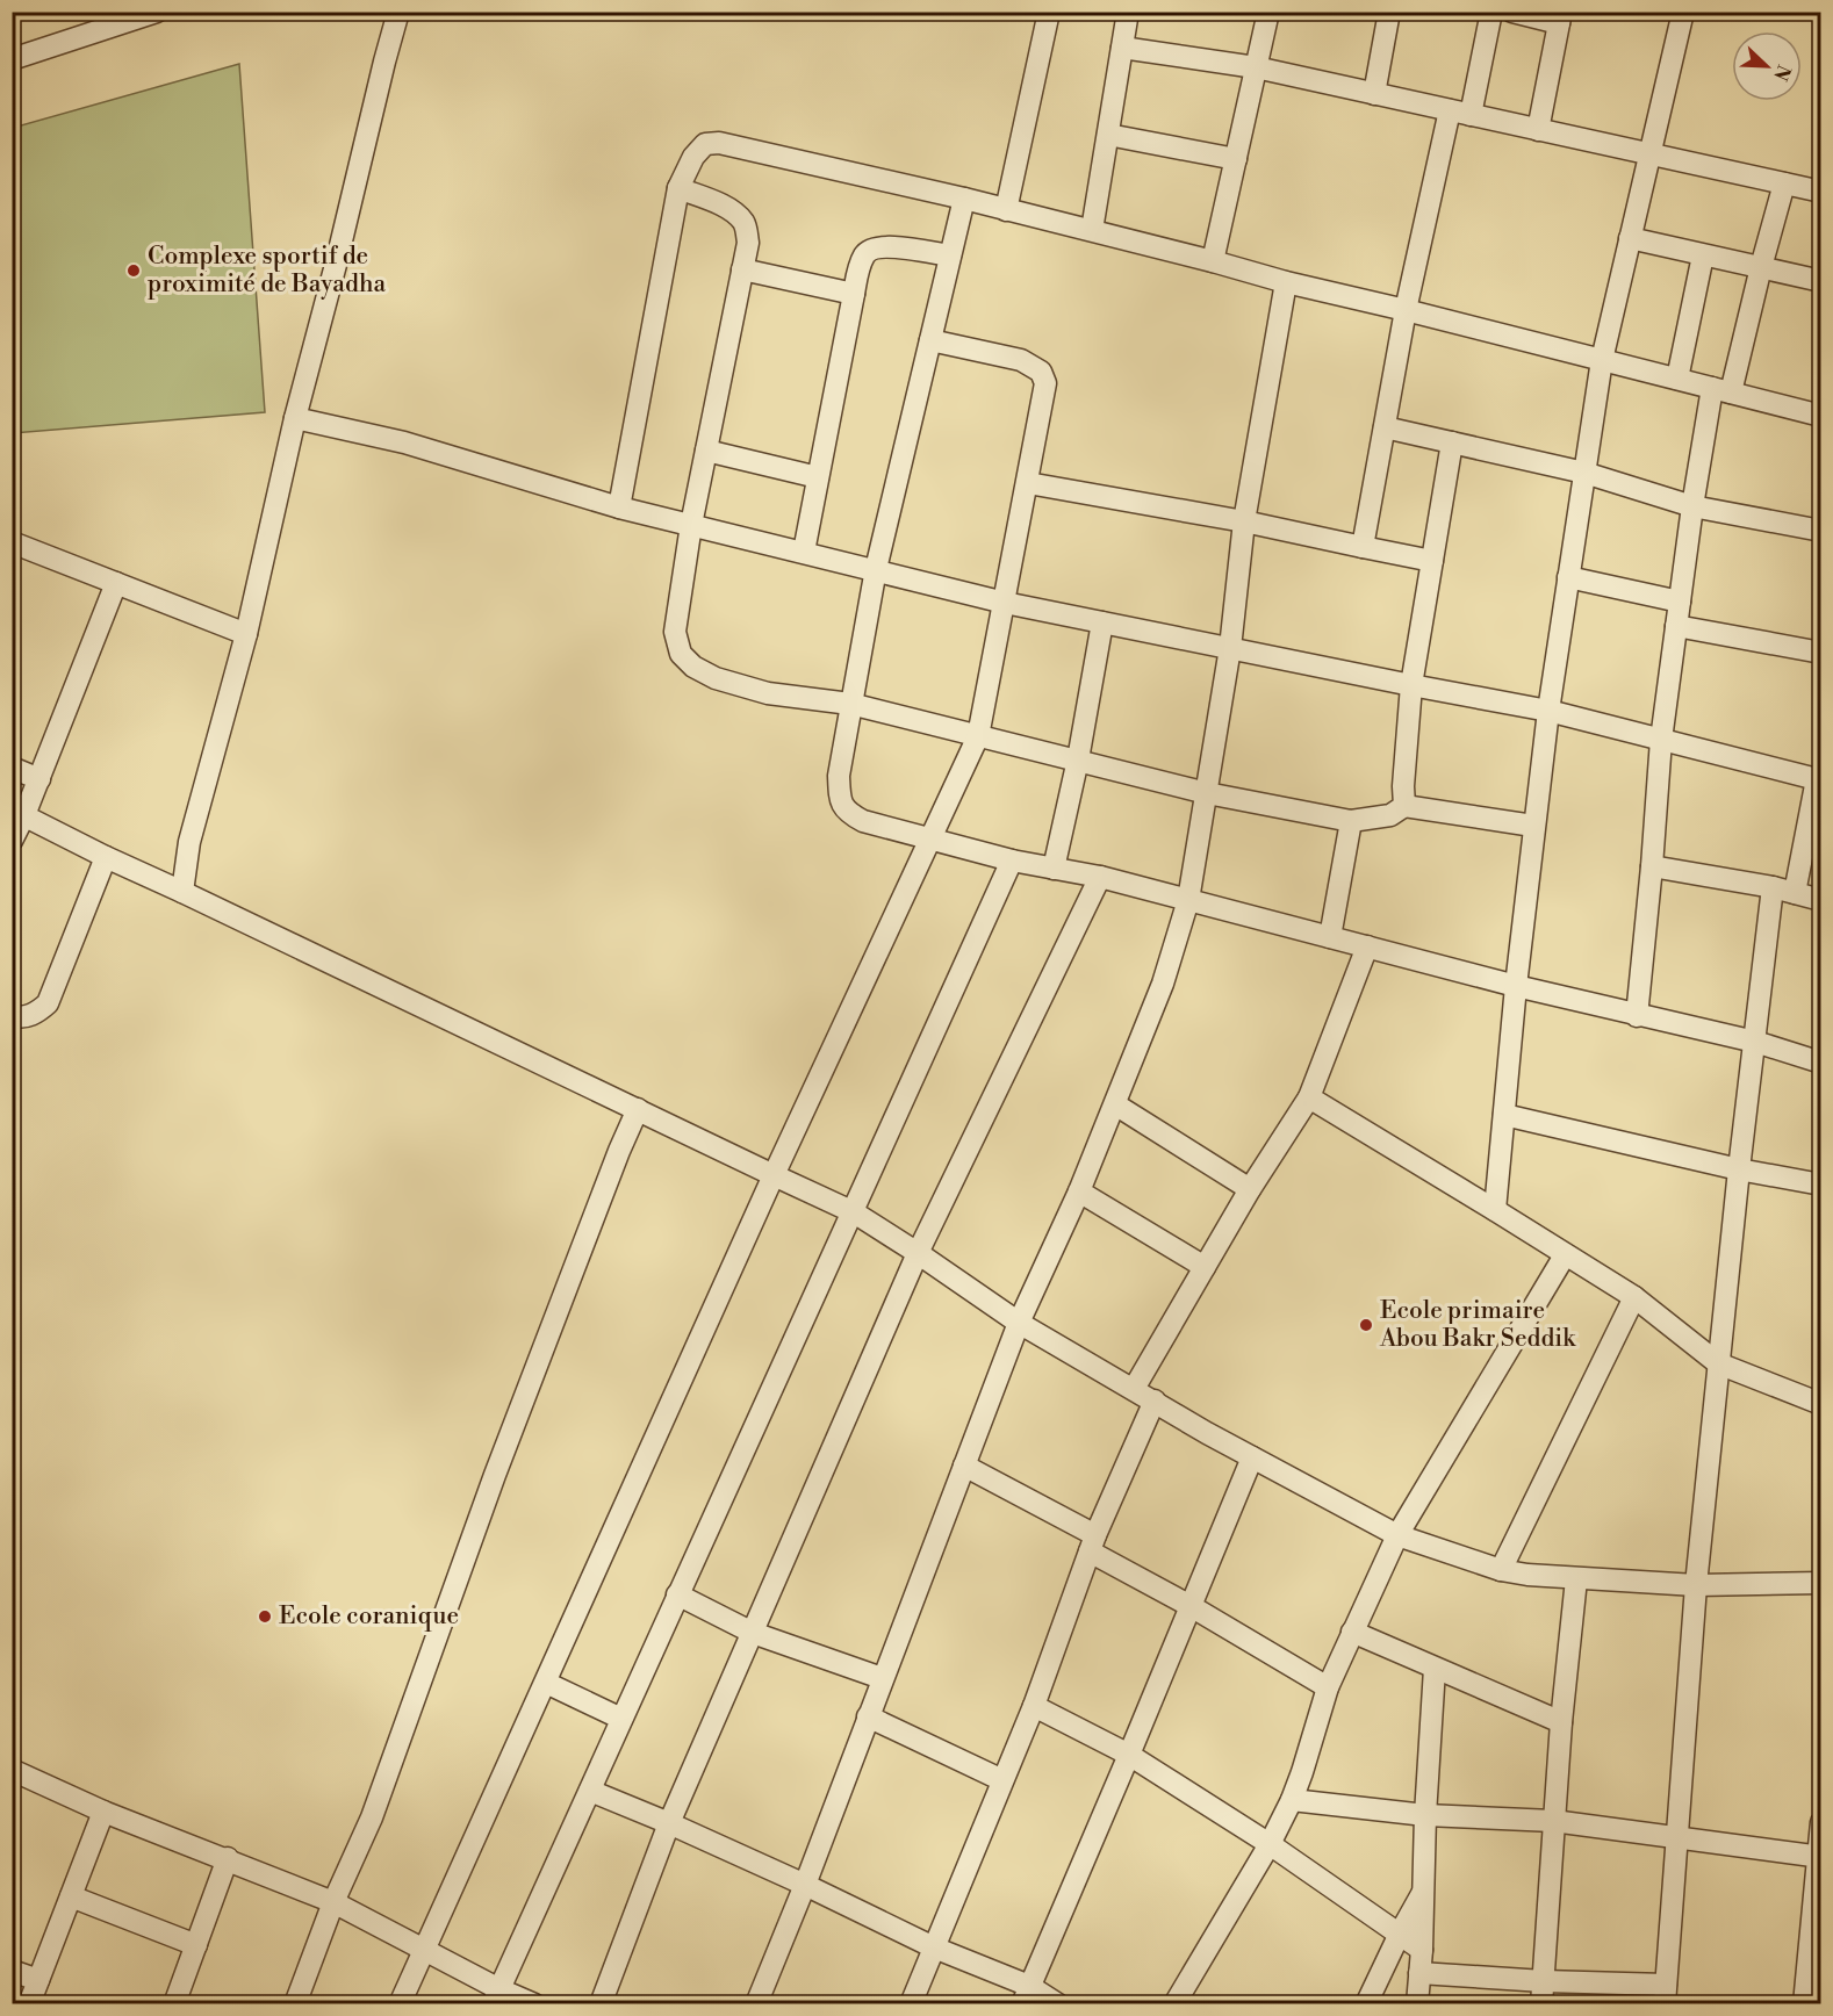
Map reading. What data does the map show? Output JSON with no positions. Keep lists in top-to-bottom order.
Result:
{
  "places": ["Complexe sportif de proximité de Bayadha", "Ecole primaire Abou Bakr Seddik", "Ecole coranique"],
  "north": "bottom right"
}
